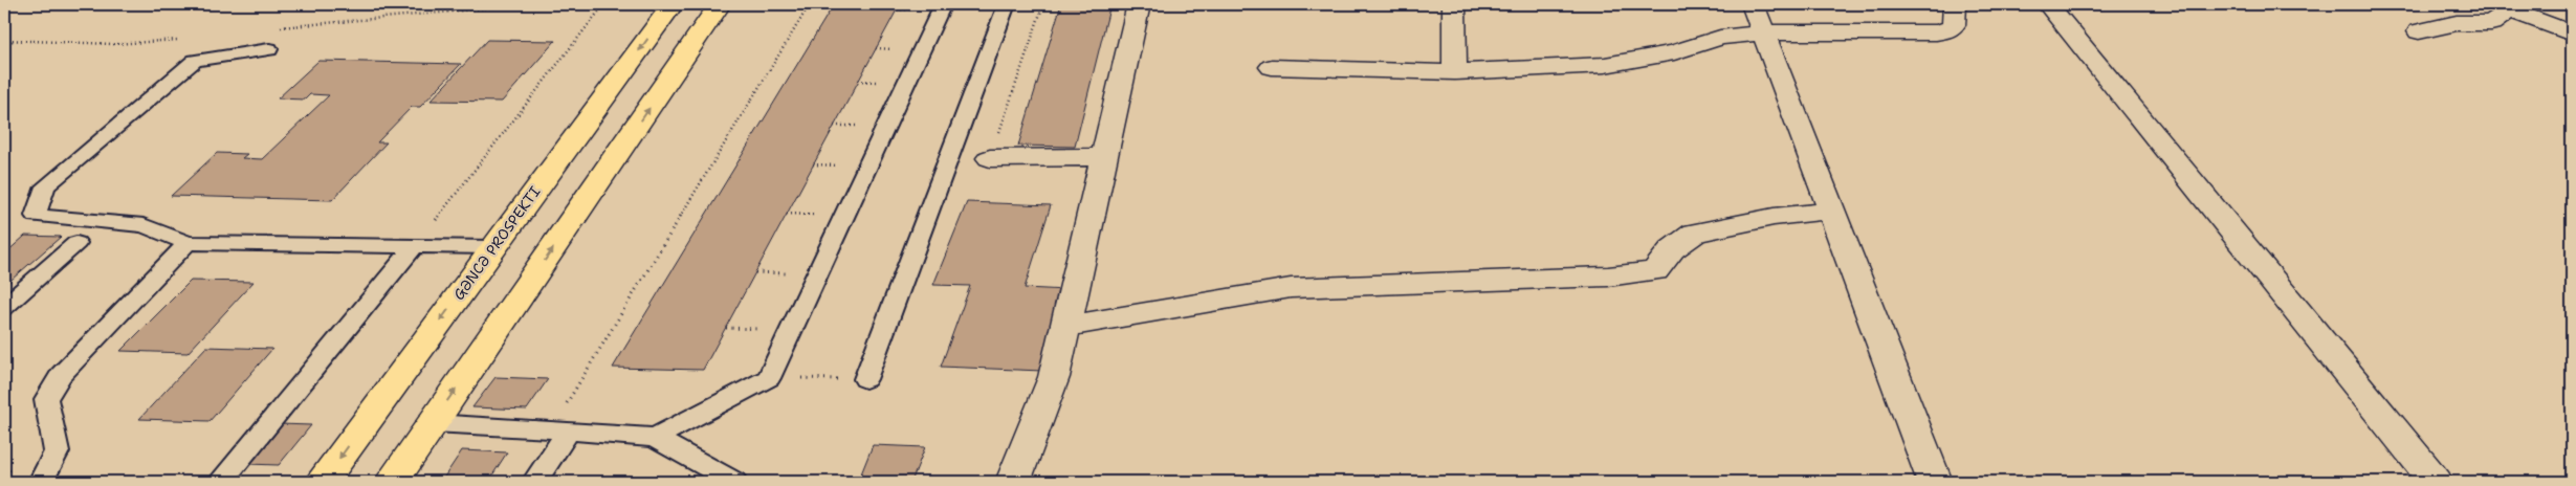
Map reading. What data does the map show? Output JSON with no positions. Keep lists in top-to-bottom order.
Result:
{
  "streets": {
    "main road": ["GƏNCƏ PROSPEKTI"]
  }
}
